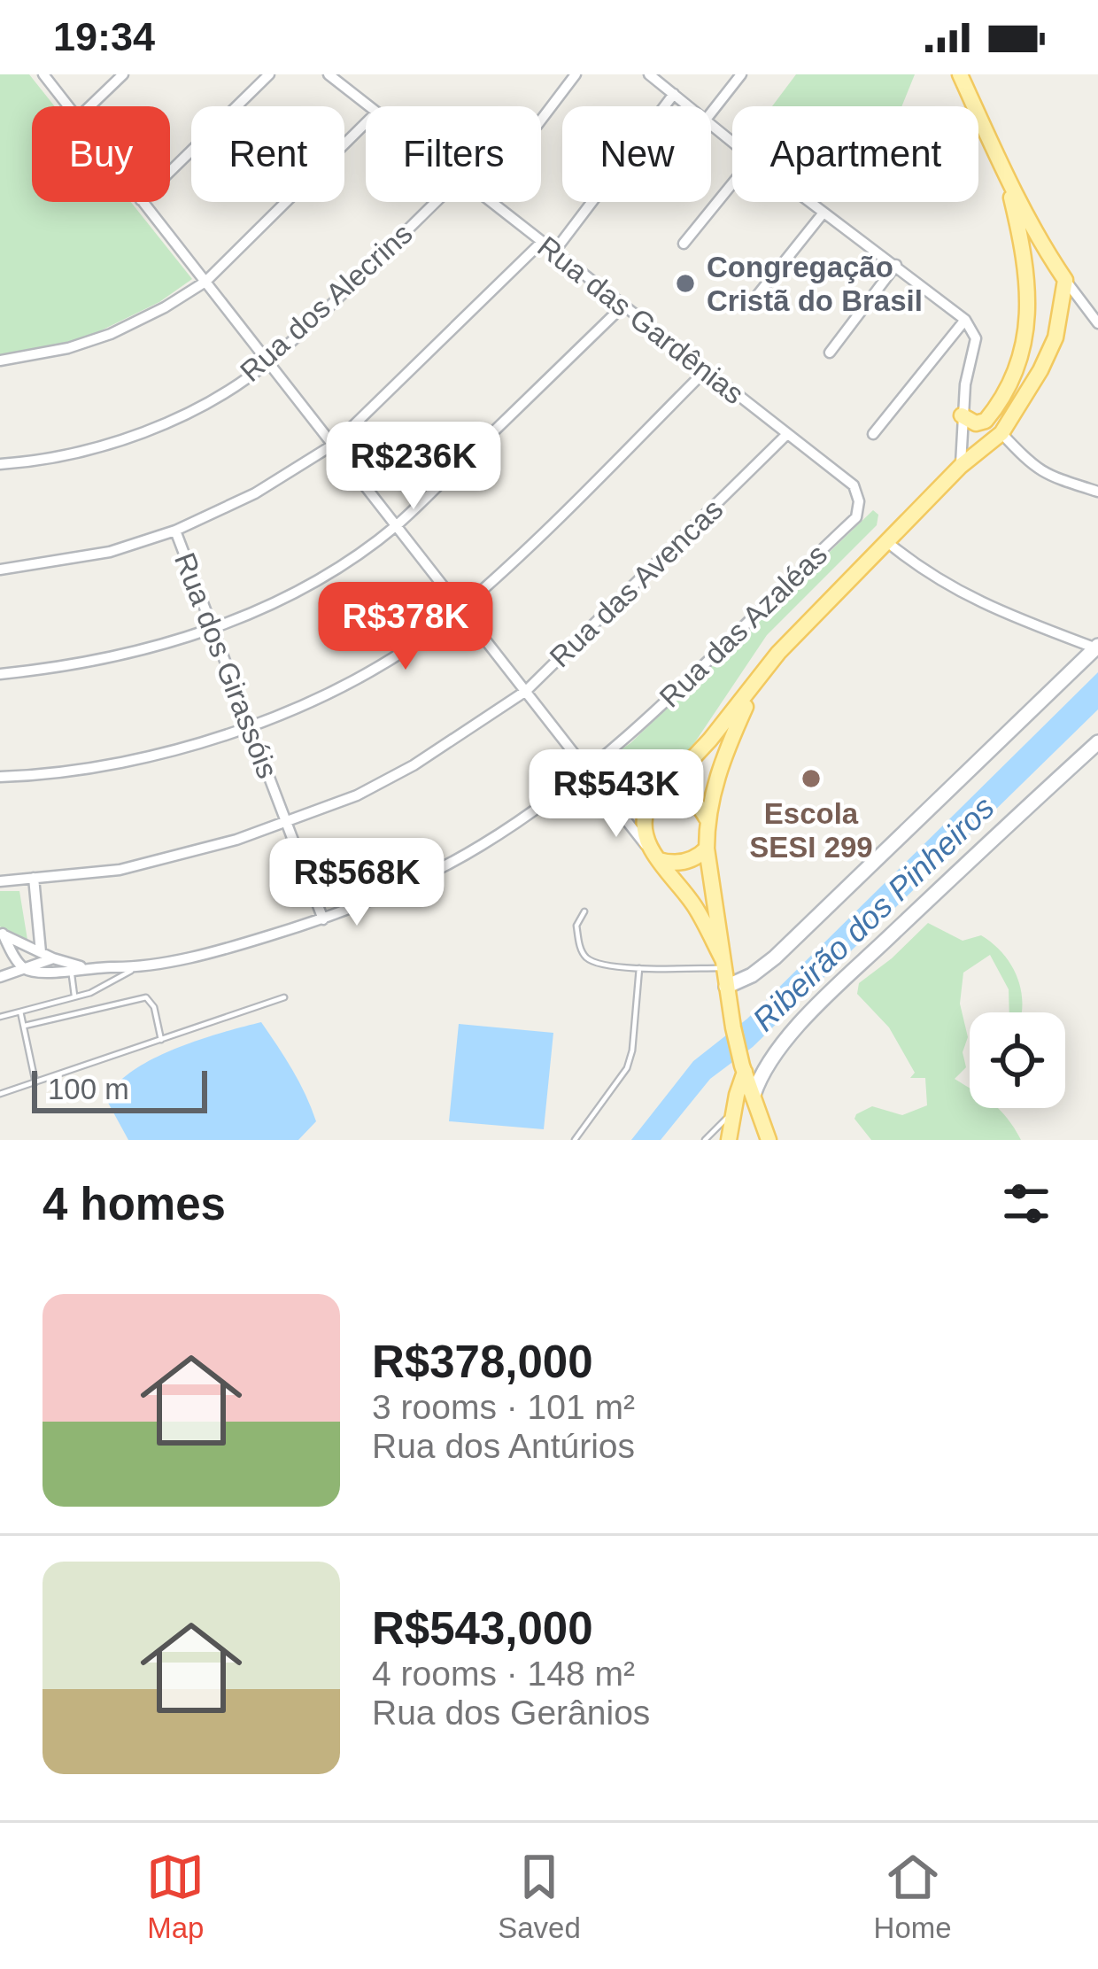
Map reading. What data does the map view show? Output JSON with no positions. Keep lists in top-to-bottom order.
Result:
{
  "streets": {
    "street": [
      "Rua dos Alecrins",
      "Rua das Gardênias",
      "Rua das Avencas",
      "Rua das Azaléas",
      "Rua dos Girassóis"
    ]
  },
  "crossings": [
    ["Rua das Gardênias", "Rua das Avencas"],
    ["Rua das Gardênias", "Rua das Azaléas"],
    ["Rua das Avencas", "Rua dos Girassóis"],
    ["Rua das Azaléas", "Rua dos Girassóis"]
  ],
  "water": ["Ribeirão dos Pinheiros"],
  "places": ["Congregação Cristã do Brasil", "Escola SESI 299"],
  "scale_bar": "100 m",
  "page": {
    "status": "19:34",
    "chip": [
      "Buy",
      "Rent",
      "Filters",
      "New",
      "Apartment"
    ],
    "price": [
      "R$236K",
      "R$378K",
      "R$543K",
      "R$568K"
    ],
    "scale": "100 m",
    "heading": "4 homes",
    "list": [
      {
        "name": "R$378,000",
        "note": "3 rooms · 101 m² · Rua dos Antúrios"
      },
      {
        "name": "R$543,000",
        "note": "4 rooms · 148 m² · Rua dos Gerânios"
      }
    ],
    "tabs": ["Map", "Saved", "Home"]
  }
}
